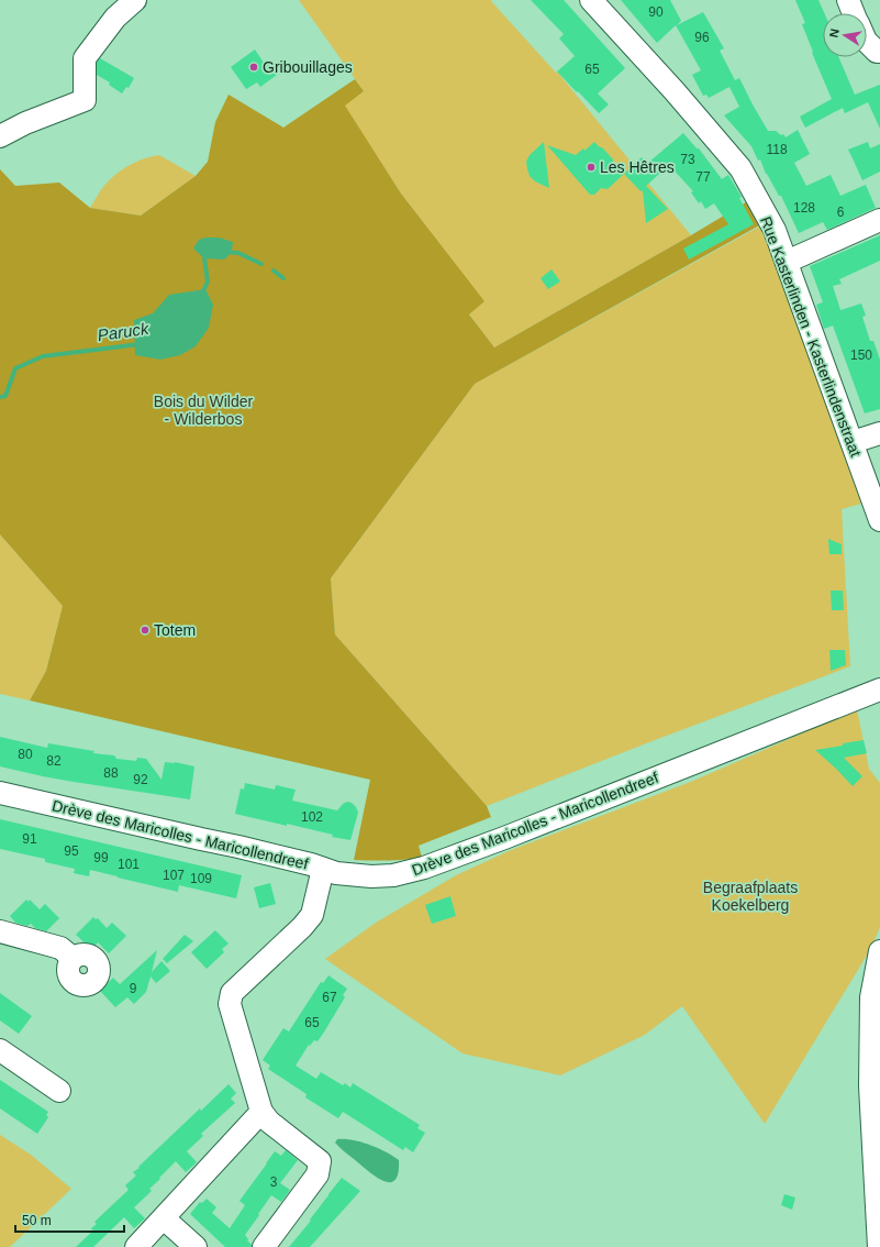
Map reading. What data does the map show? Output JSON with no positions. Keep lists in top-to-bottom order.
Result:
{
  "streets": {
    "street": ["Rue Kasterlinden - Kasterlindenstraat", "Drève des Maricolles - Maricollendreef"]
  },
  "water": ["Paruck"],
  "parks": ["Bois du Wilder - Wilderbos", "Begraafplaats Koekelberg"],
  "places": ["Gribouillages", "Les Hêtres", "Totem"],
  "house_numbers": [
    "90",
    "96",
    "65",
    "118",
    "73",
    "77",
    "128",
    "6",
    "150",
    "80",
    "82",
    "88",
    "92",
    "102",
    "91",
    "95",
    "99",
    "101",
    "107",
    "109",
    "9",
    "67",
    "65",
    "3"
  ],
  "scale_bar": "50 m",
  "north": "left"
}
